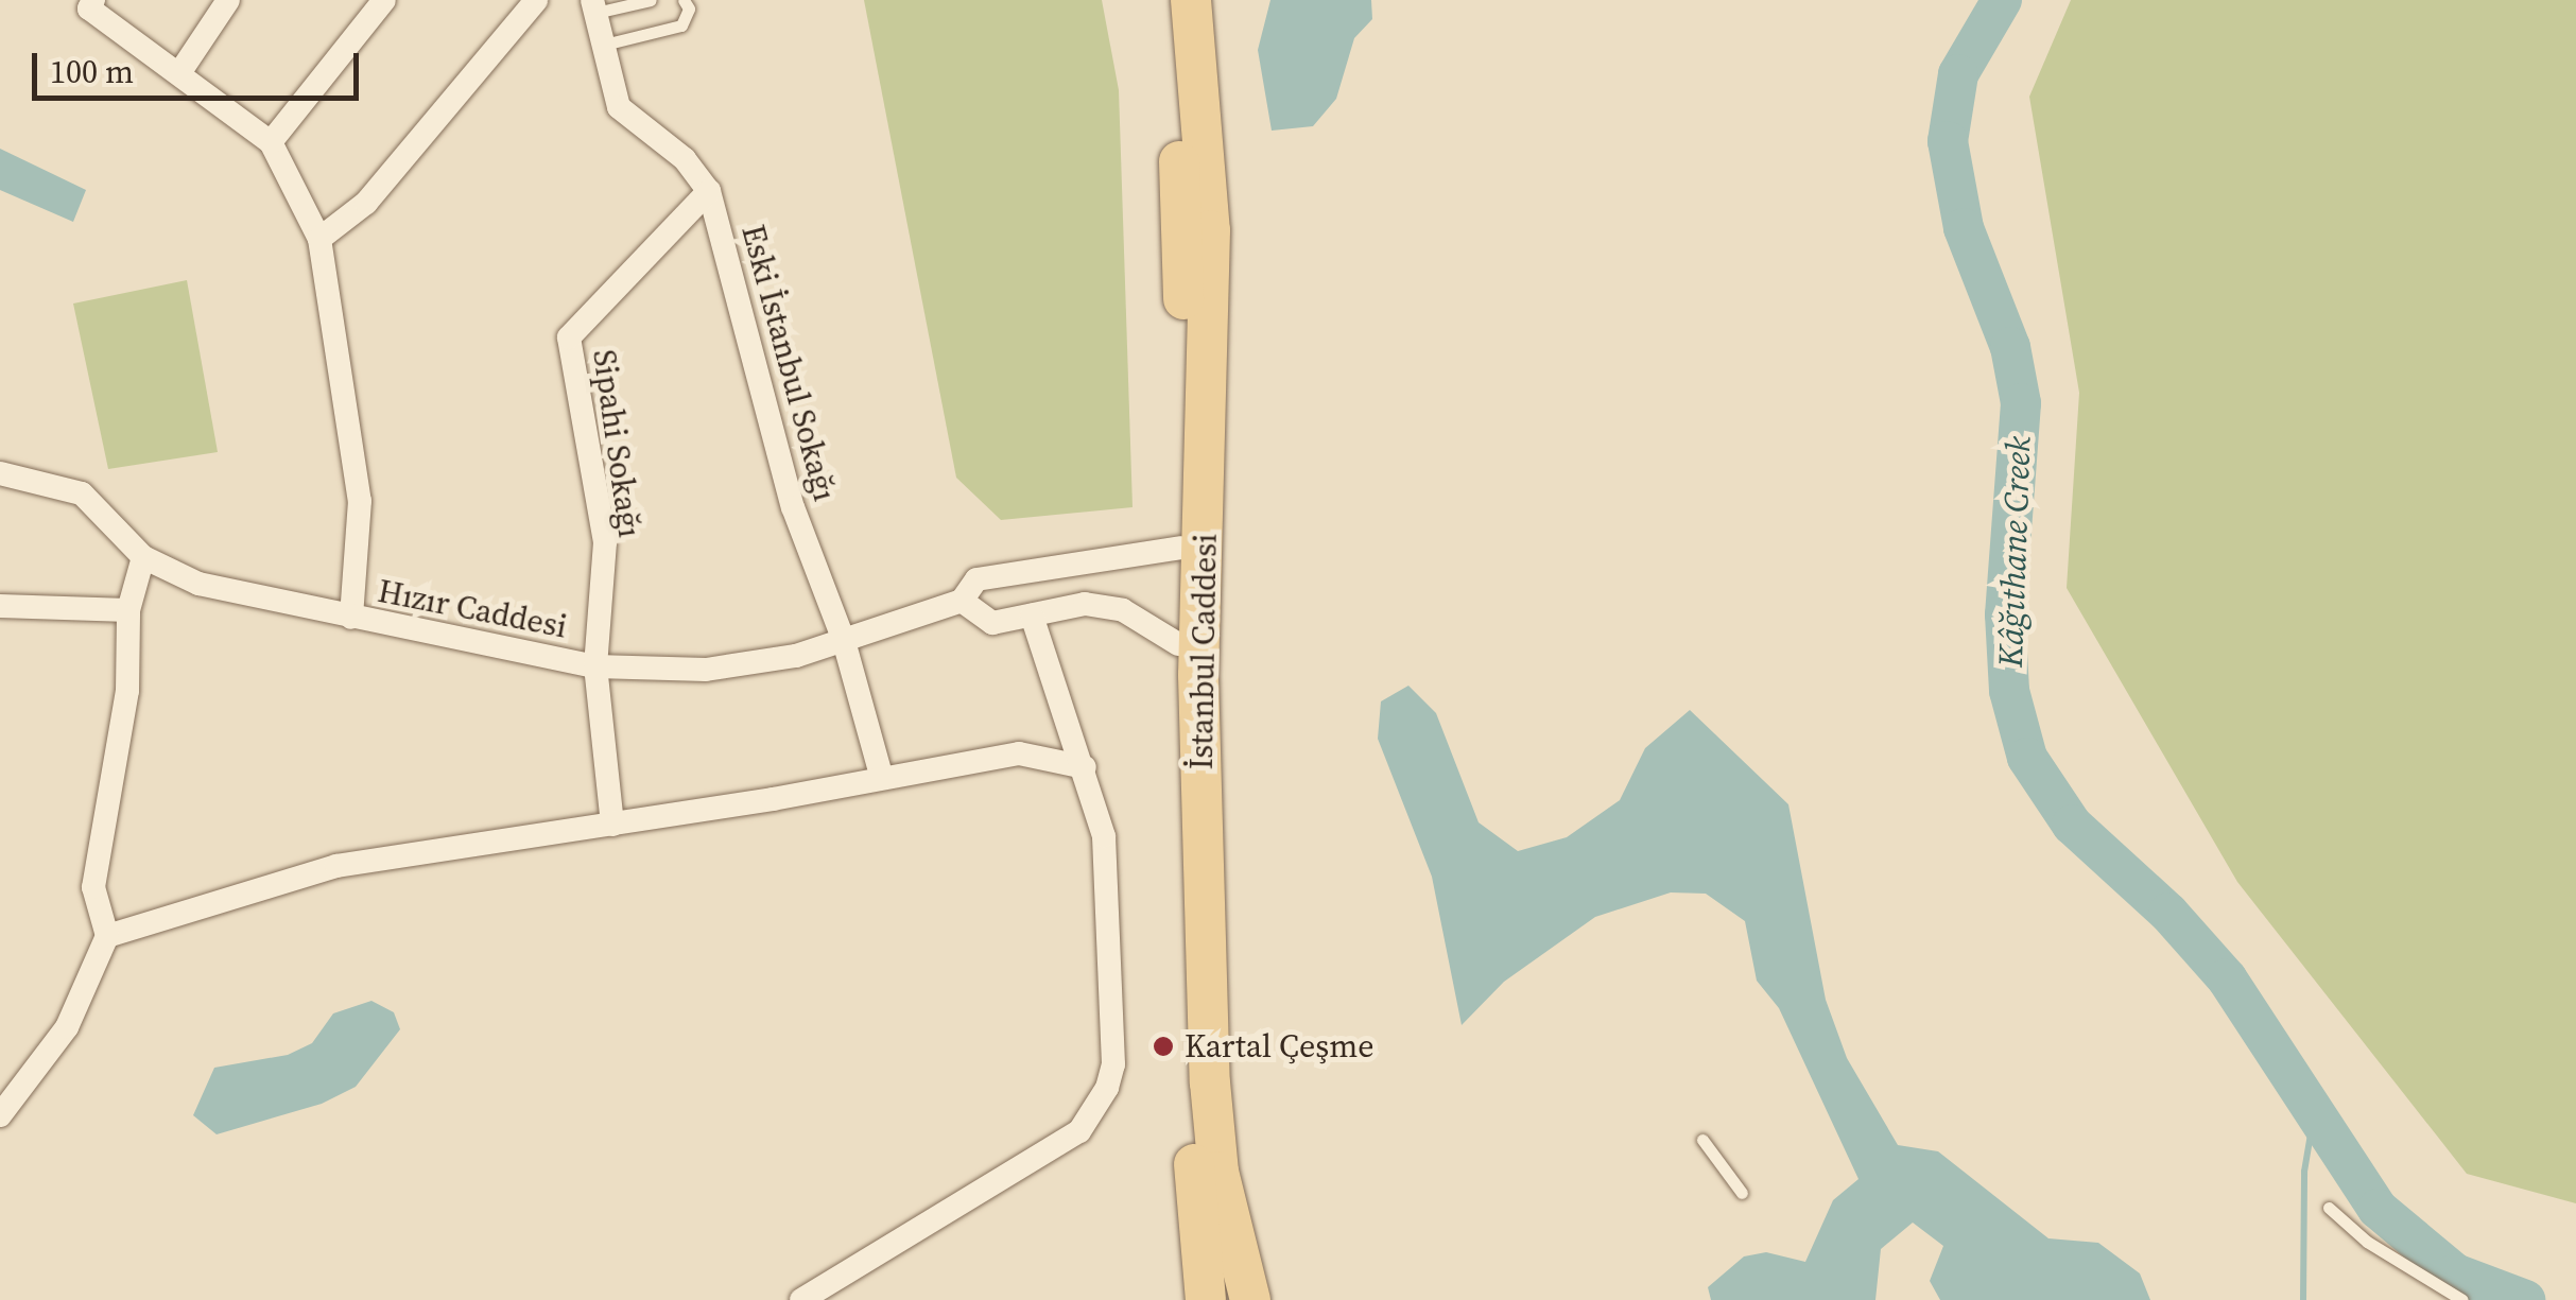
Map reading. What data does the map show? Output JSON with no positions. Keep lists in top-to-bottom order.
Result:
{
  "streets": {
    "main road": ["İstanbul Caddesi"],
    "street": ["Eski İstanbul Sokağı", "Sipahi Sokağı", "Hızır Caddesi"]
  },
  "crossings": [
    ["Eski İstanbul Sokağı", "Sipahi Sokağı"],
    ["Eski İstanbul Sokağı", "Hızır Caddesi"],
    ["Sipahi Sokağı", "Hızır Caddesi"],
    ["Hızır Caddesi", "İstanbul Caddesi"]
  ],
  "water": ["Kâğıthane Creek"],
  "places": ["Kartal Çeşme"],
  "scale_bar": "100 m"
}
